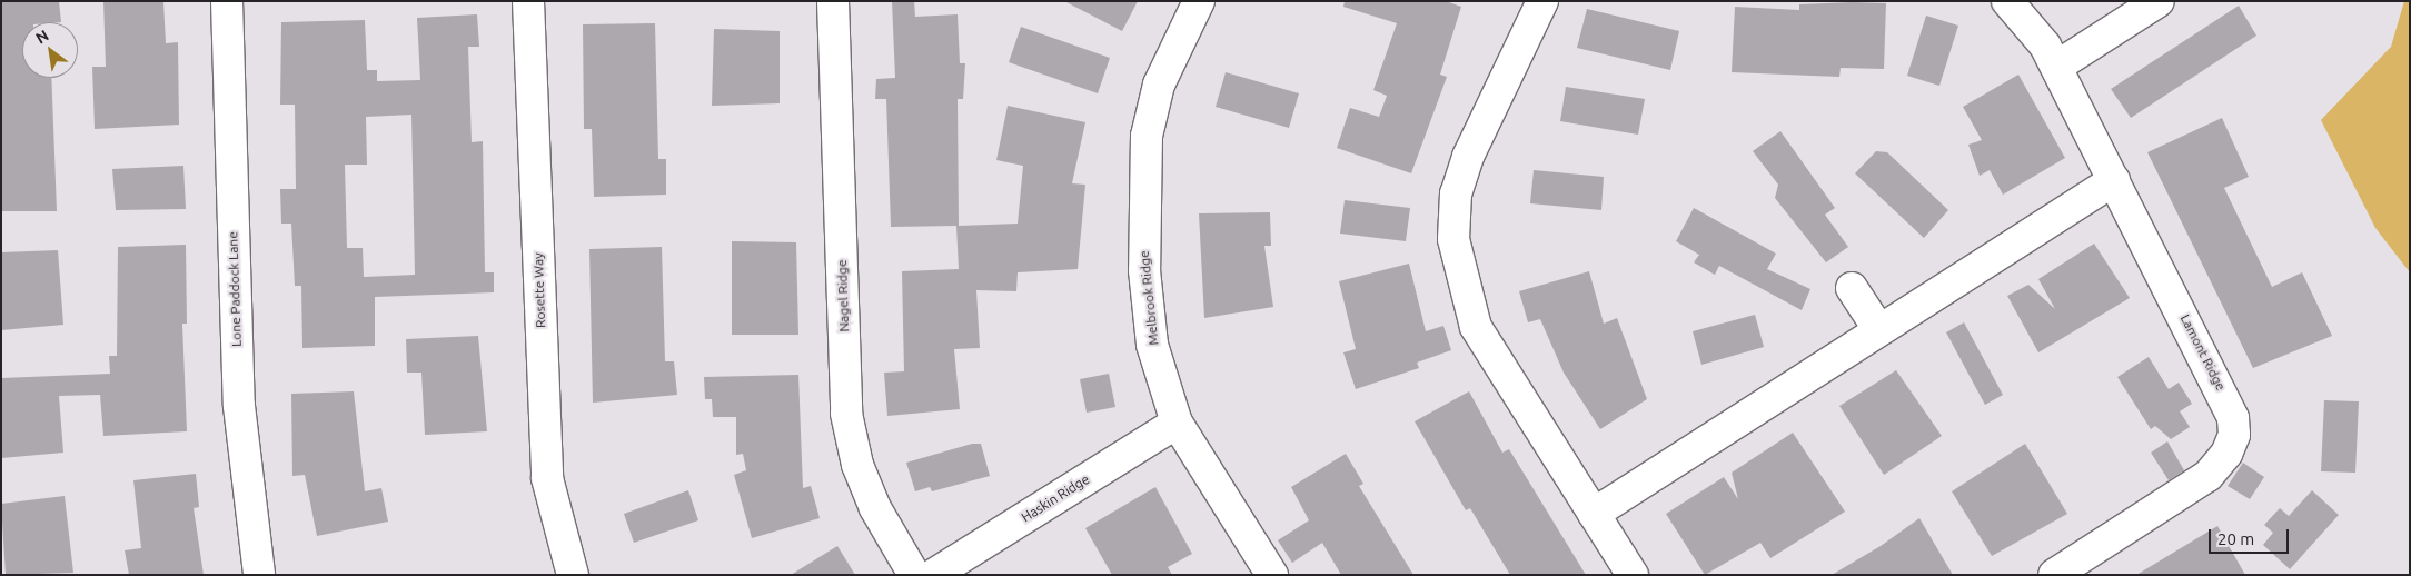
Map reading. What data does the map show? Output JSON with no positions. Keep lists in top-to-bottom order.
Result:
{
  "streets": {
    "street": [
      "Lone Paddock Lane",
      "Rosette Way",
      "Nagel Ridge",
      "Melbrook Ridge",
      "Lamont Ridge",
      "Haskin Ridge"
    ]
  },
  "crossings": [
    ["Melbrook Ridge", "Haskin Ridge"]
  ],
  "scale_bar": "20 m",
  "north": "top left"
}
